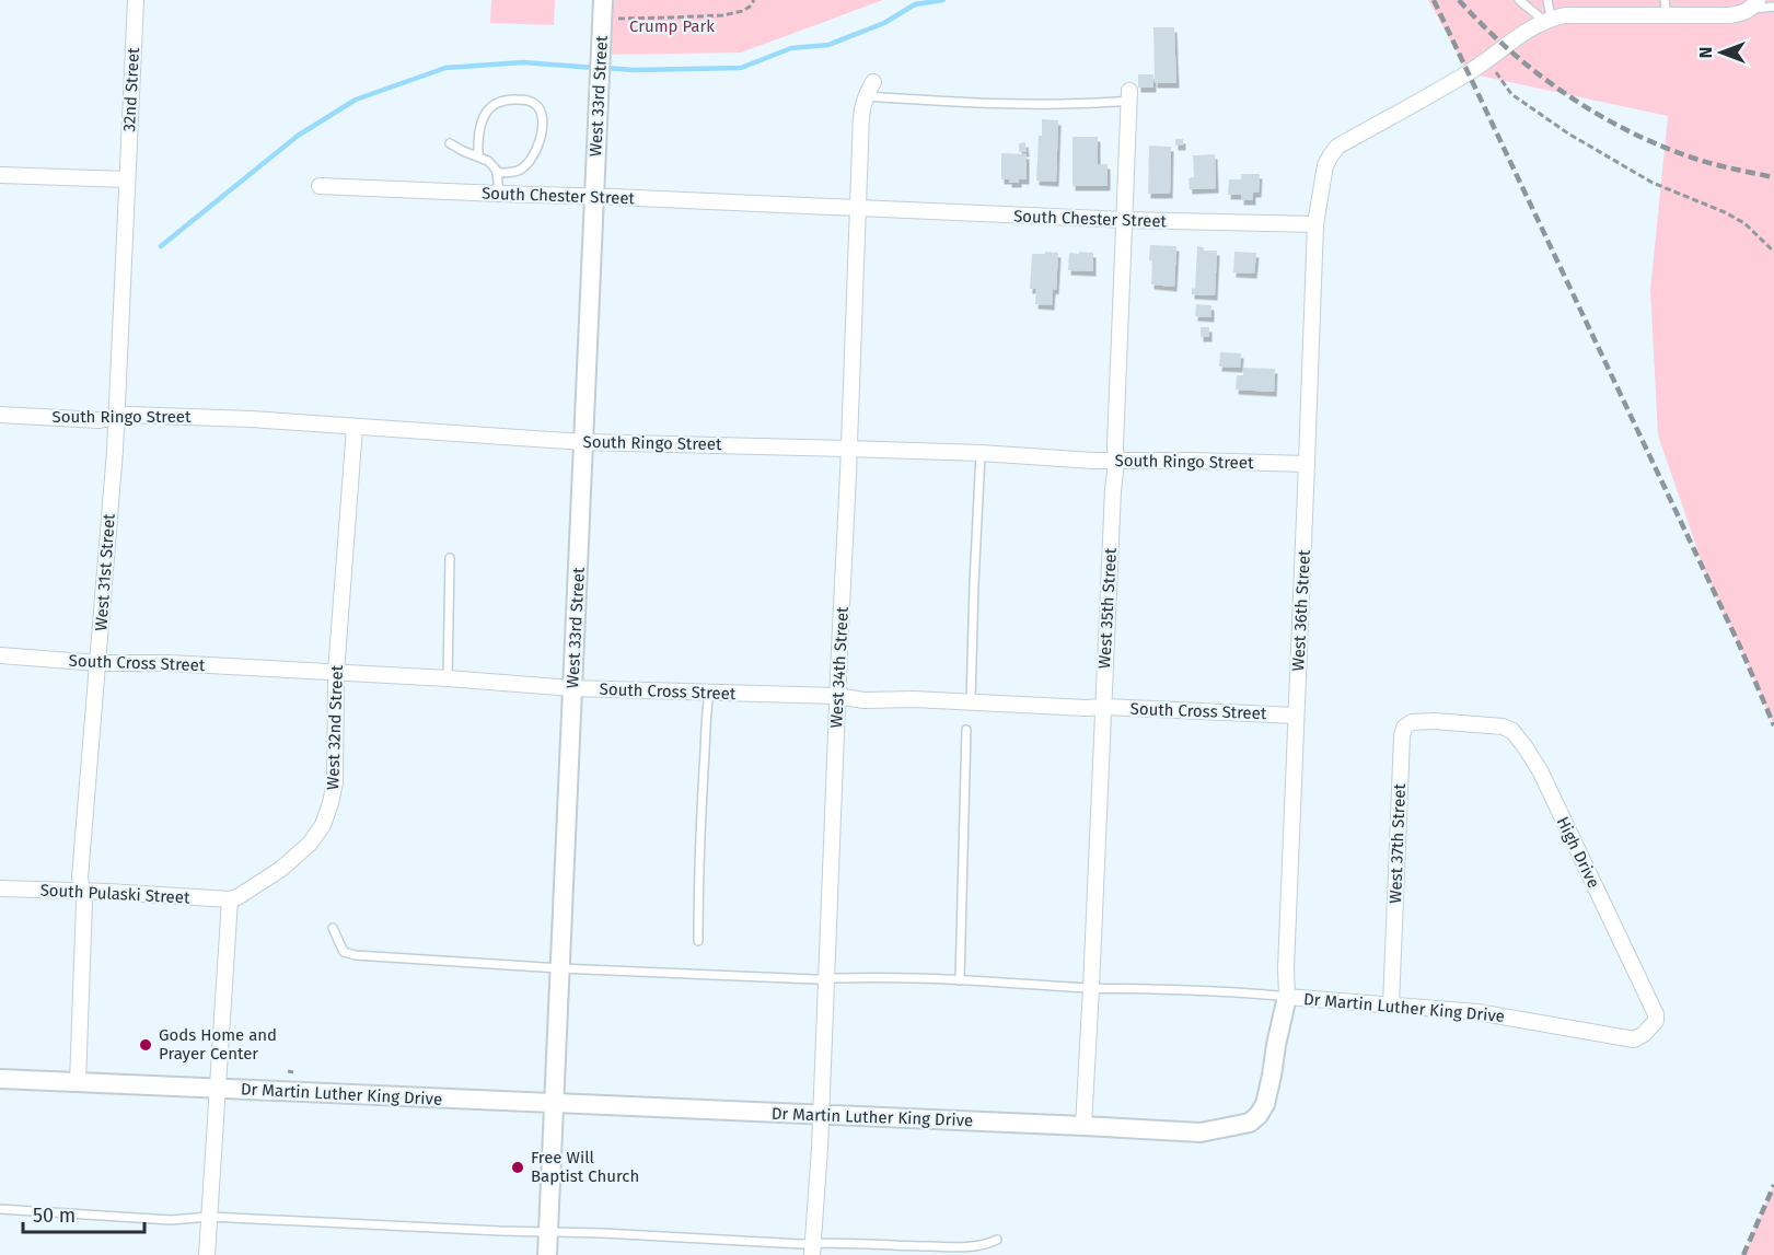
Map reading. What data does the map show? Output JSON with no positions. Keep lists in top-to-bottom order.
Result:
{
  "streets": {
    "street": [
      "32nd Street",
      "West 33rd Street",
      "South Chester Street",
      "South Ringo Street",
      "West 31st Street",
      "West 35th Street",
      "West 36th Street",
      "South Cross Street",
      "West 34th Street",
      "West 32nd Street",
      "West 37th Street",
      "High Drive",
      "South Pulaski Street",
      "Dr Martin Luther King Drive"
    ]
  },
  "crossings": [
    ["32nd Street", "West 31st Street"],
    ["West 33rd Street", "South Chester Street"],
    ["West 33rd Street", "South Ringo Street"],
    ["West 33rd Street", "South Cross Street"],
    ["West 33rd Street", "Dr Martin Luther King Drive"],
    ["South Chester Street", "West 35th Street"],
    ["South Chester Street", "West 36th Street"],
    ["South Chester Street", "West 34th Street"],
    ["South Ringo Street", "West 31st Street"],
    ["South Ringo Street", "West 35th Street"],
    ["South Ringo Street", "West 36th Street"],
    ["South Ringo Street", "West 34th Street"],
    ["South Ringo Street", "West 32nd Street"],
    ["West 31st Street", "South Cross Street"],
    ["West 31st Street", "South Pulaski Street"],
    ["West 31st Street", "Dr Martin Luther King Drive"],
    ["West 35th Street", "South Cross Street"],
    ["West 35th Street", "Dr Martin Luther King Drive"],
    ["West 36th Street", "South Cross Street"],
    ["West 36th Street", "Dr Martin Luther King Drive"],
    ["South Cross Street", "West 34th Street"],
    ["South Cross Street", "West 32nd Street"],
    ["West 34th Street", "Dr Martin Luther King Drive"],
    ["West 32nd Street", "South Pulaski Street"],
    ["West 37th Street", "High Drive"],
    ["West 37th Street", "Dr Martin Luther King Drive"],
    ["High Drive", "Dr Martin Luther King Drive"]
  ],
  "parks": ["Crump Park"],
  "places": ["Gods Home and Prayer Center", "Free Will Baptist Church"],
  "scale_bar": "50 m",
  "north": "left"
}
